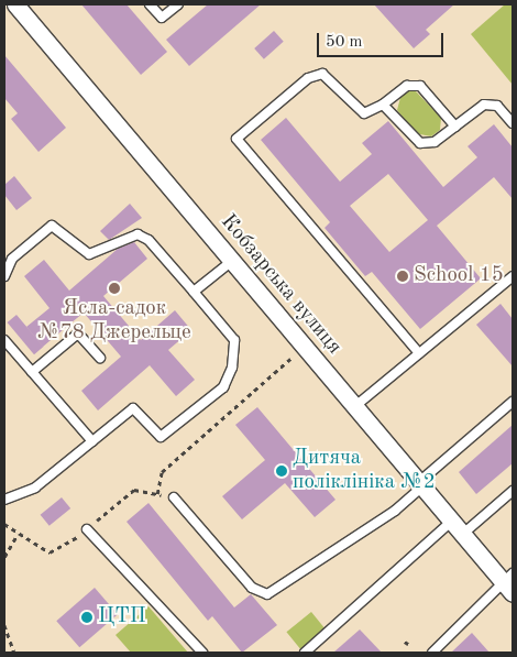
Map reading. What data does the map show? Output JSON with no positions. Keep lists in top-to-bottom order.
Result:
{
  "streets": {
    "street": ["Кобзарська вулиця"]
  },
  "places": [
    "School 15",
    "Ясла-садок №78 Джерельце",
    "Дитяча поліклініка №2",
    "ЦТП"
  ],
  "scale_bar": "50 m"
}
